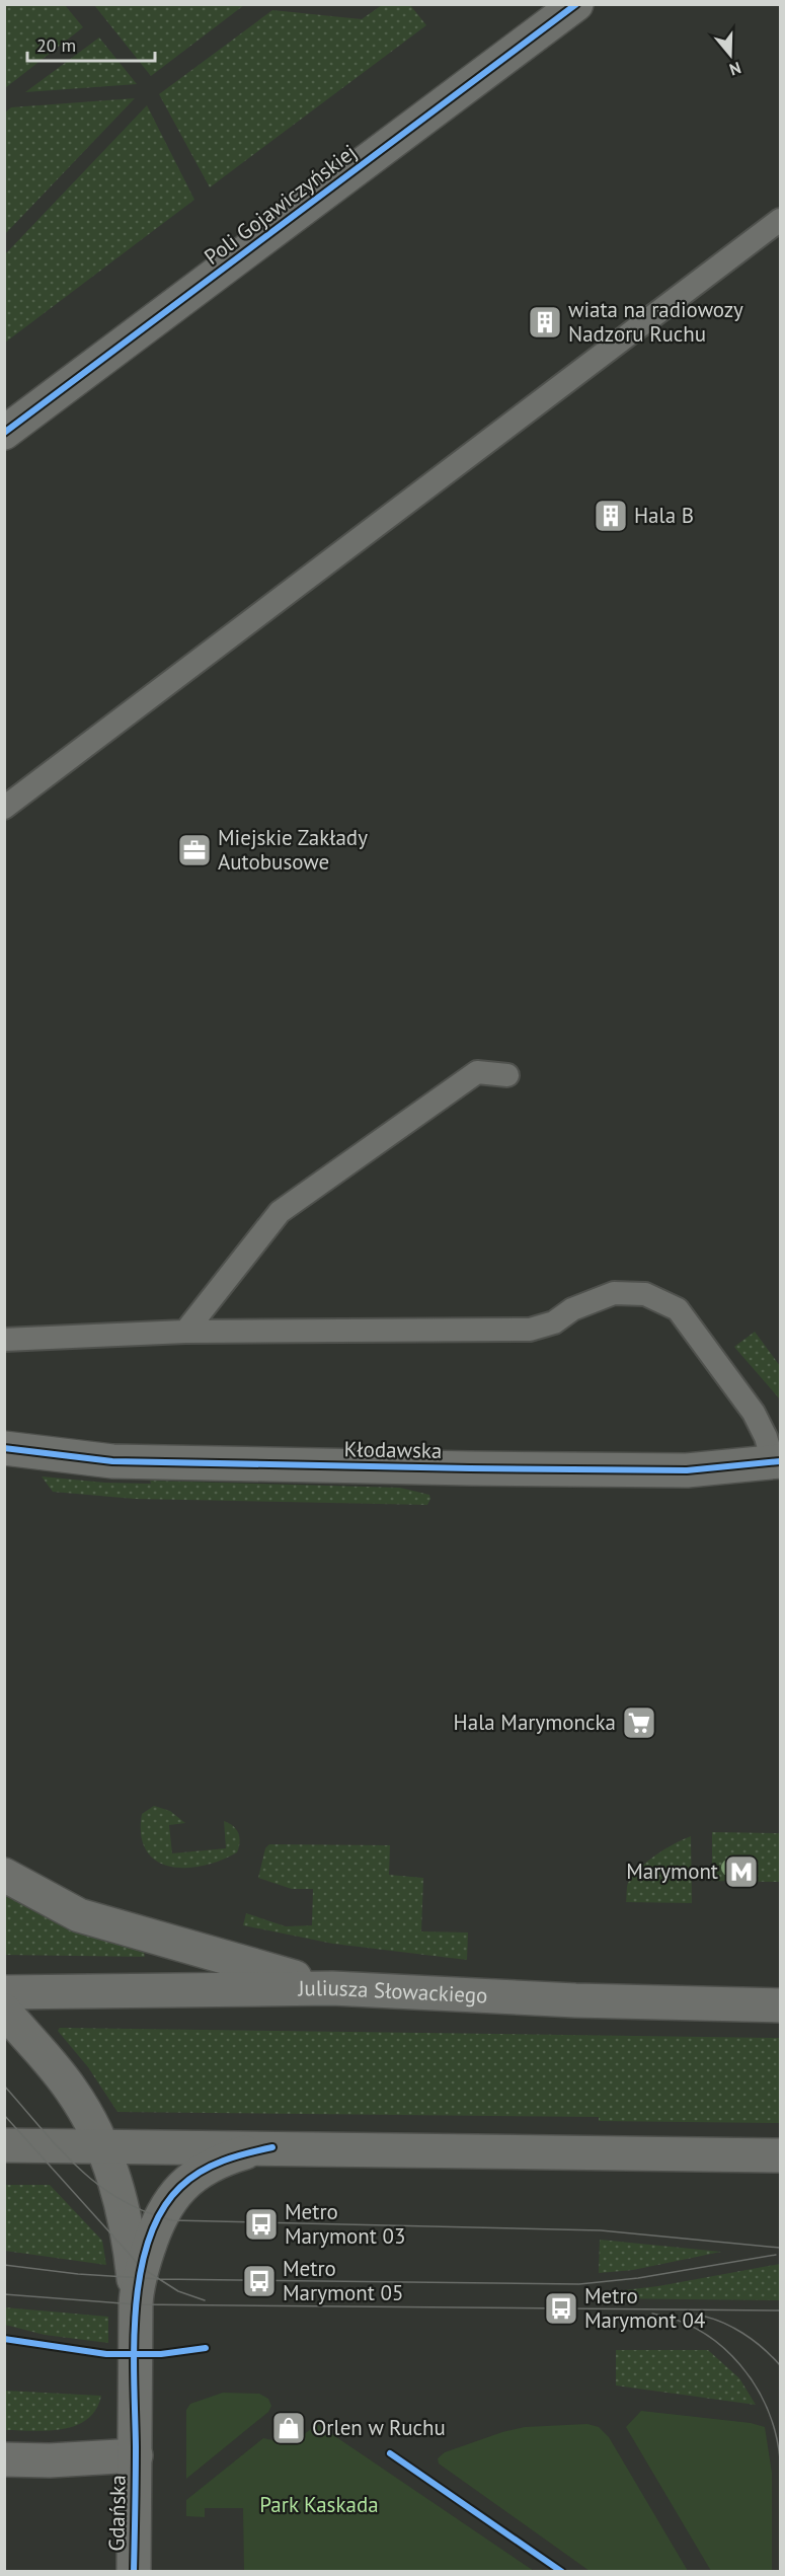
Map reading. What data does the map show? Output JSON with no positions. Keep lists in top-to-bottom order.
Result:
{
  "streets": {
    "street": [
      "Poli Gojawiczyńskiej",
      "Kłodawska",
      "Juliusza Słowackiego",
      "Gdańska"
    ]
  },
  "parks": ["Park Kaskada"],
  "places": {
    "building": ["wiata na radiowozy Nadzoru Ruchu", "Hala B"],
    "office": ["Miejskie Zakłady Autobusowe"],
    "supermarket": ["Hala Marymoncka"],
    "metro station": ["Marymont"],
    "bus stop": ["Metro Marymont 03", "Metro Marymont 05", "Metro Marymont 04"],
    "shop": ["Orlen w Ruchu"]
  },
  "scale_bar": "20 m",
  "north": "bottom"
}
